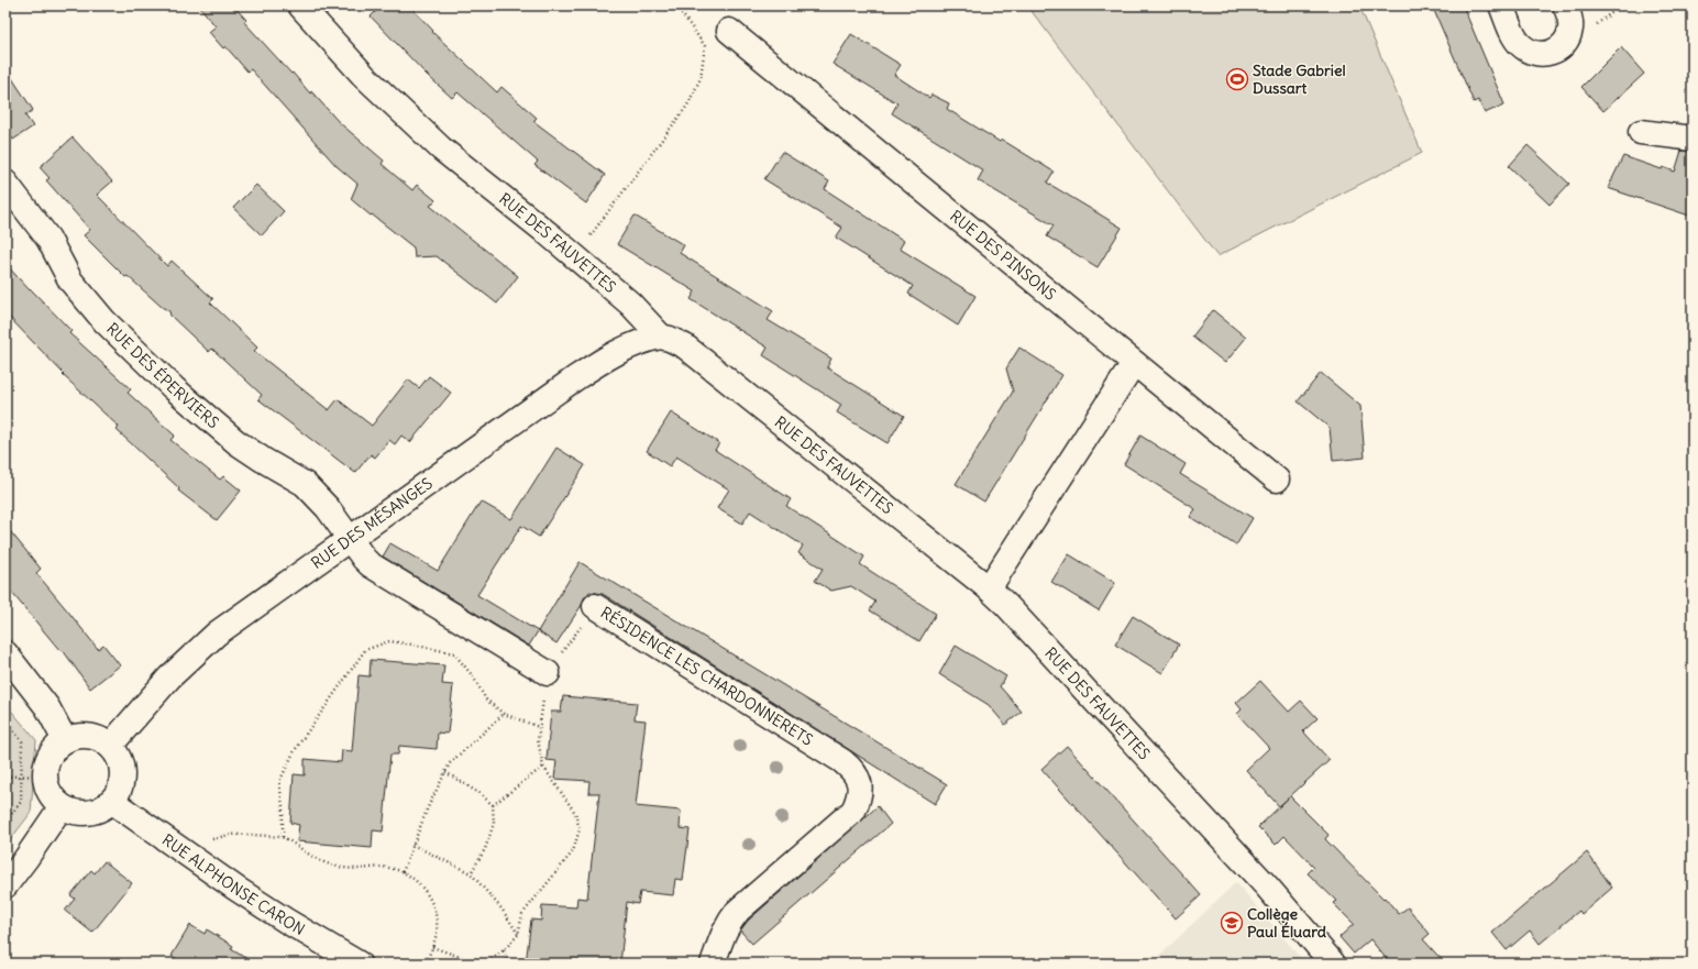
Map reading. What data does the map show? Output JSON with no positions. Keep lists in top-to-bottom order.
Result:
{
  "streets": {
    "street": [
      "RUE DES FAUVETTES",
      "RUE DES PINSONS",
      "RUE DES ÉPERVIERS",
      "RUE DES MÉSANGES",
      "RÉSIDENCE LES CHARDONNERETS",
      "RUE ALPHONSE CARON"
    ]
  },
  "crossings": [
    ["RUE DES FAUVETTES", "RUE DES MÉSANGES"],
    ["RUE DES ÉPERVIERS", "RUE DES MÉSANGES"],
    ["RUE DES MÉSANGES", "RUE ALPHONSE CARON"]
  ],
  "places": {
    "sports": ["Stade Gabriel Dussart"],
    "school or university": ["Collège Paul Éluard"]
  }
}
